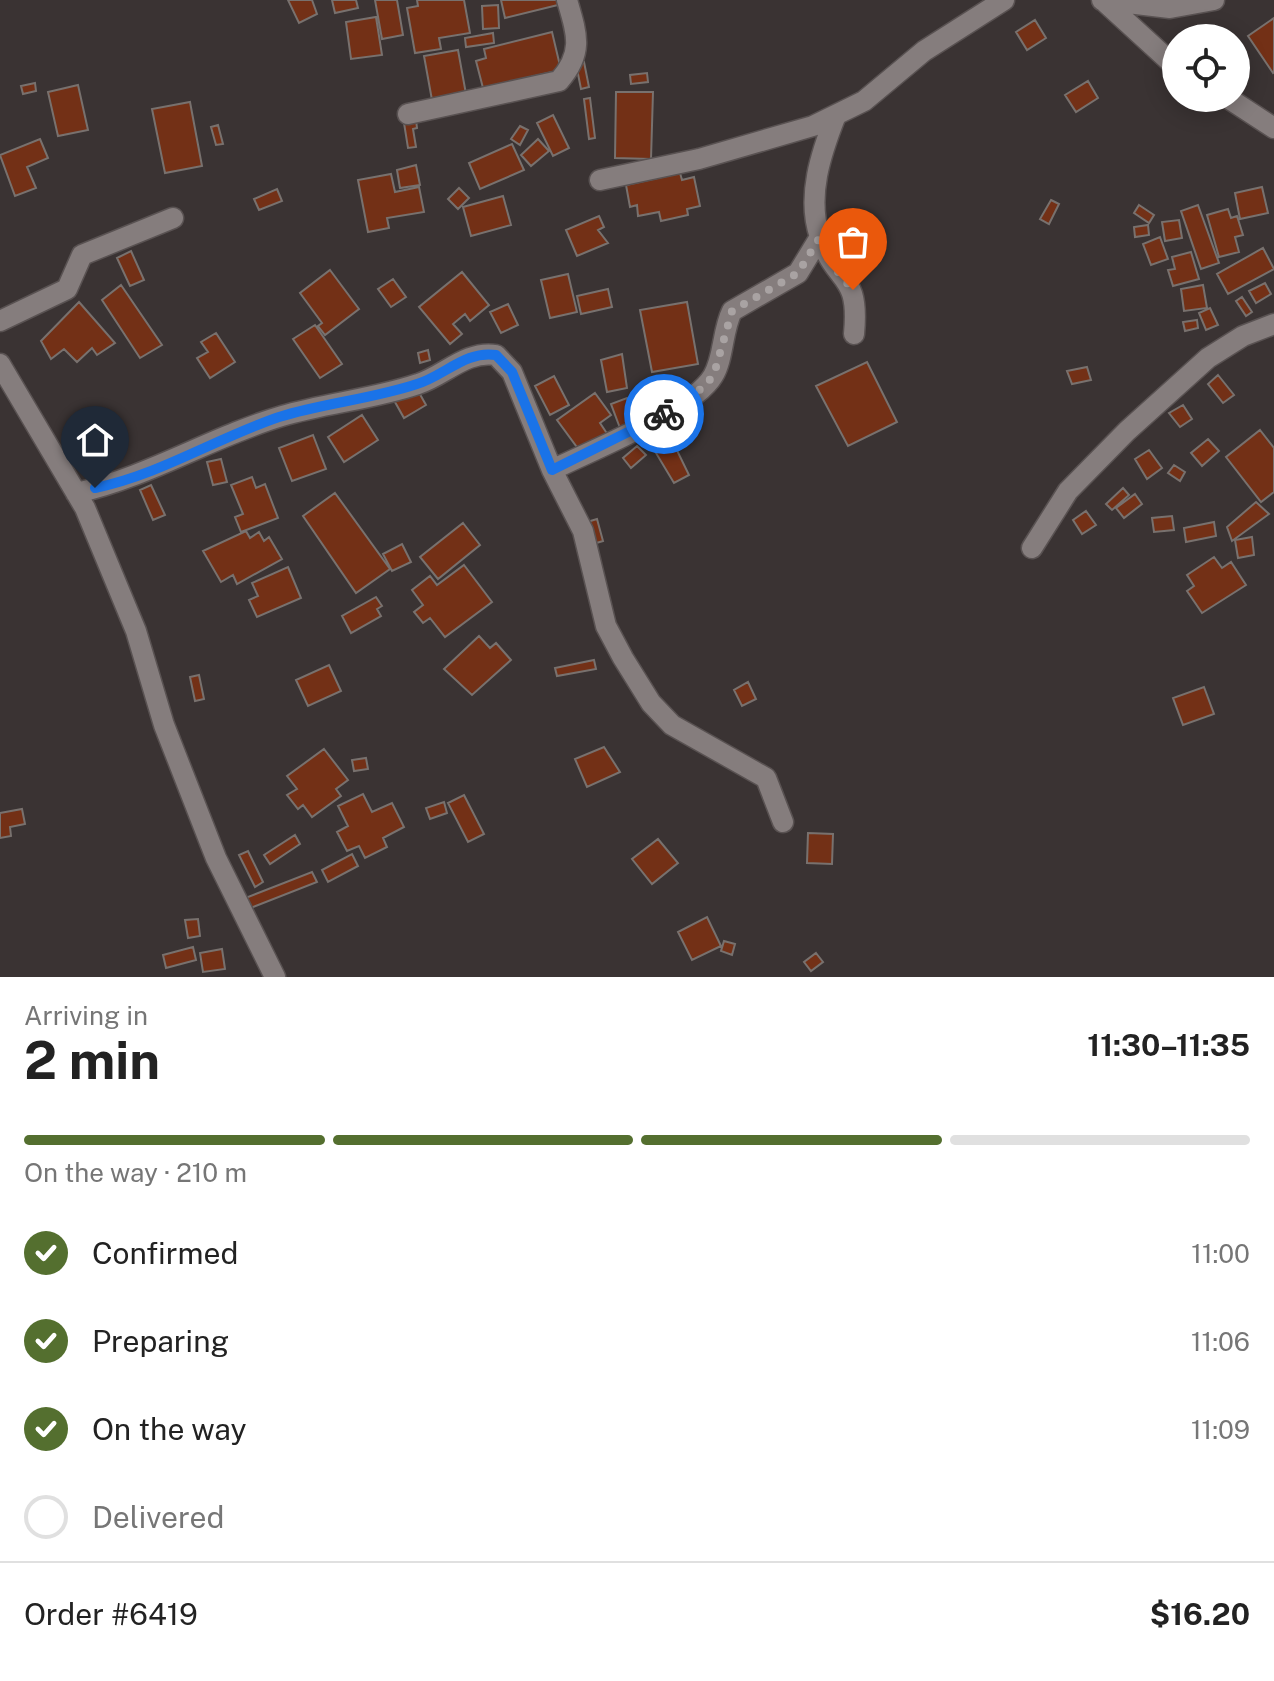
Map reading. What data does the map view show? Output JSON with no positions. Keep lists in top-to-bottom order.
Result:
{
  "page": {
    "heading": ["2 min", "Arriving in", "11:30–11:35"],
    "panel": ["Order #6419", "$16.20"],
    "bar": "On the way · 210 m",
    "list": [
      ["Confirmed", "11:00"],
      ["Preparing", "11:06"],
      ["On the way", "11:09"],
      "Delivered"
    ]
  }
}
